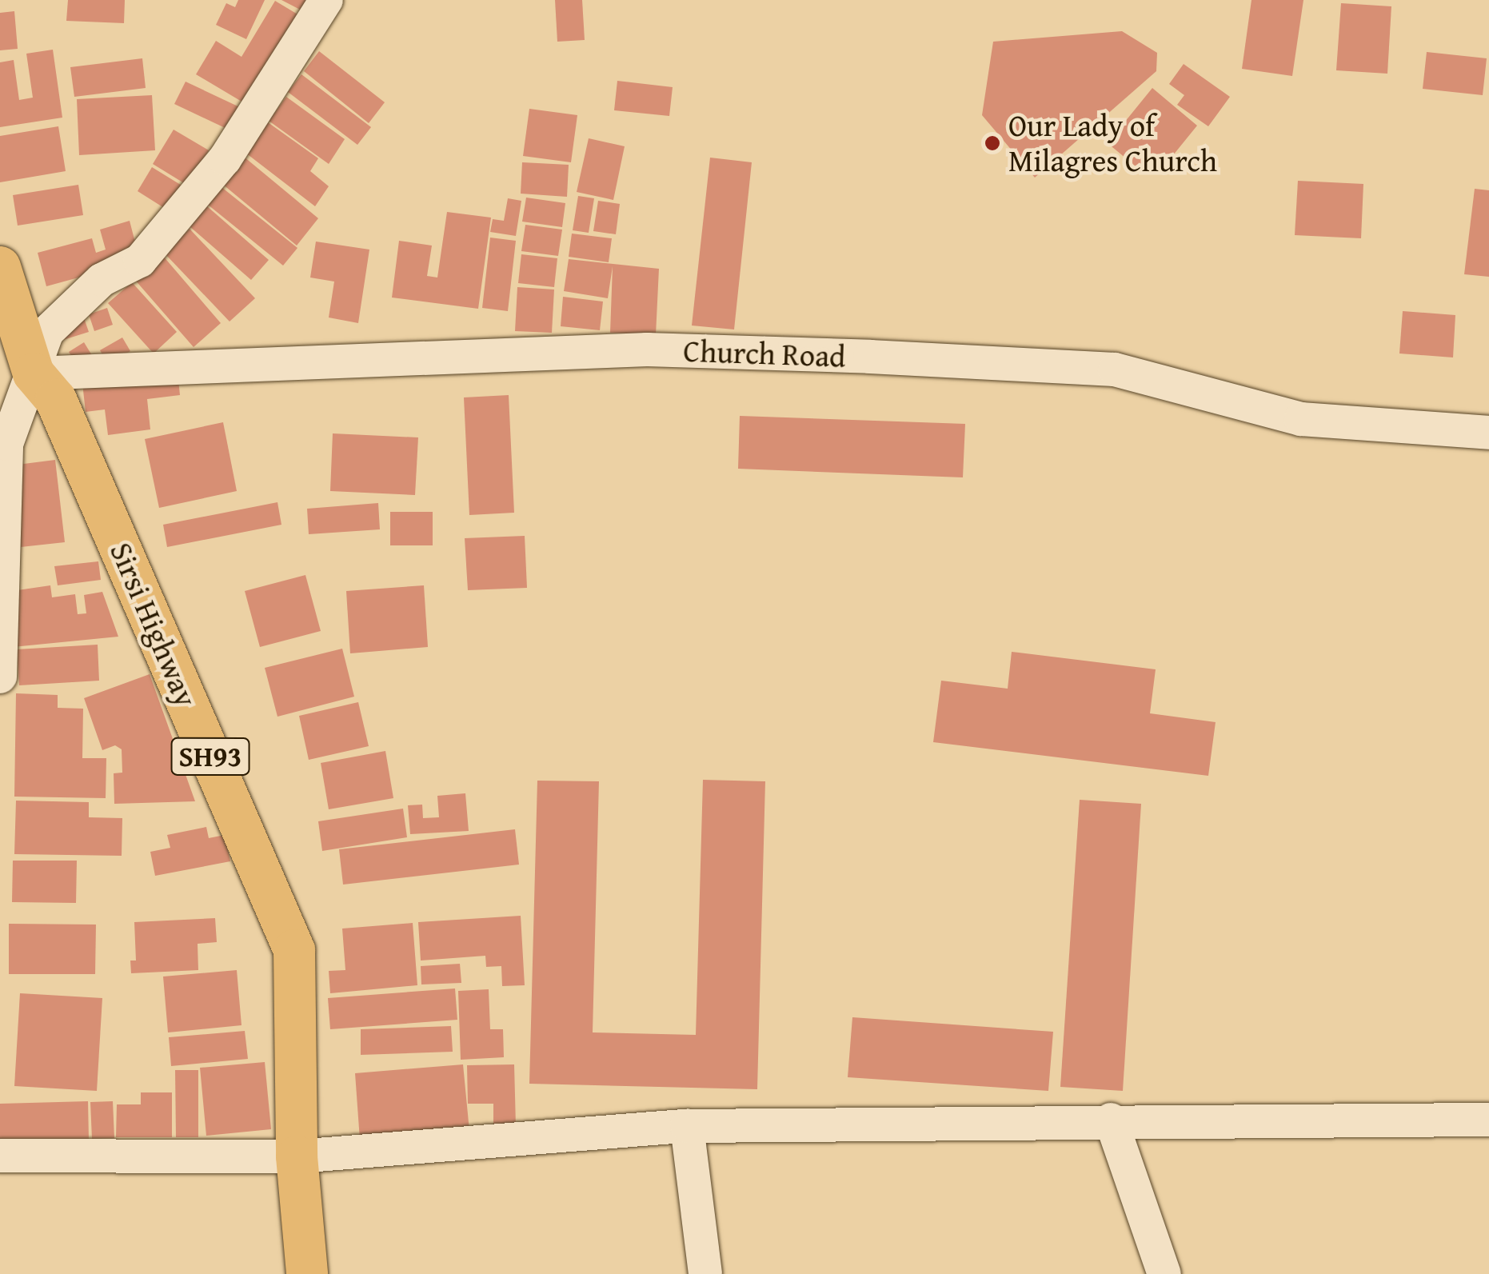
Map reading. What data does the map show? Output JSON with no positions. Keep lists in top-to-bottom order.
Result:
{
  "streets": {
    "main road": ["Sirsi Highway", "SH93"],
    "street": ["Church Road"]
  },
  "crossings": [
    ["Church Road", "Sirsi Highway"]
  ],
  "places": ["Our Lady of Milagres Church"]
}
